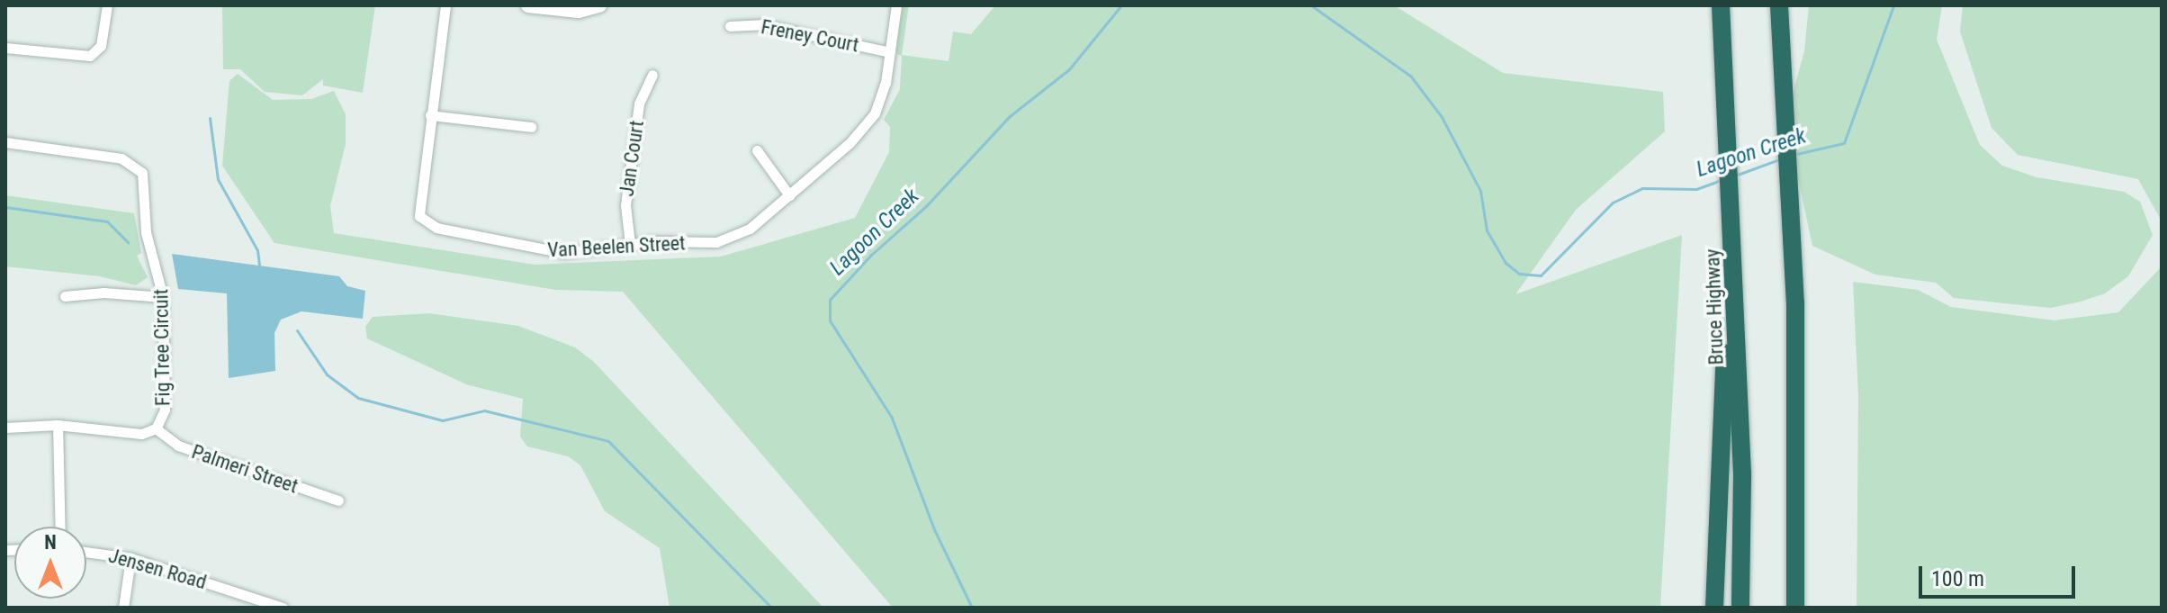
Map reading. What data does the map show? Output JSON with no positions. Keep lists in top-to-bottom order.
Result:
{
  "streets": {
    "highway": ["Bruce Highway"],
    "street": [
      "Freney Court",
      "Jan Court",
      "Van Beelen Street",
      "Fig Tree Circuit",
      "Palmeri Street",
      "Jensen Road"
    ]
  },
  "crossings": [
    ["Freney Court", "Van Beelen Street"],
    ["Jan Court", "Van Beelen Street"],
    ["Fig Tree Circuit", "Palmeri Street"]
  ],
  "water": ["Lagoon Creek"],
  "scale_bar": "100 m",
  "north": "top"
}
